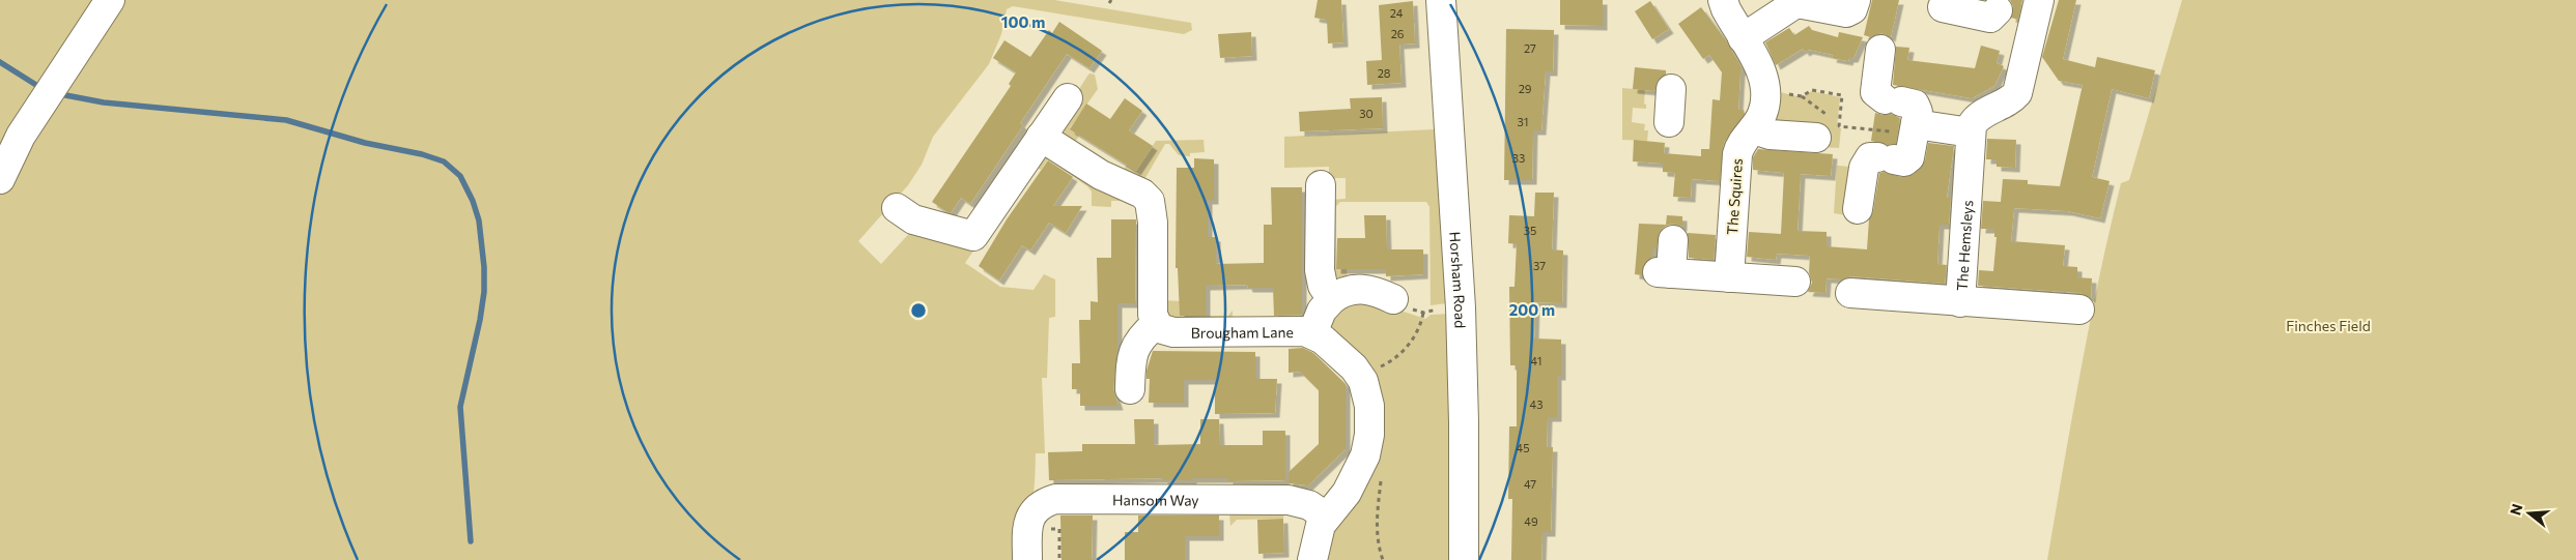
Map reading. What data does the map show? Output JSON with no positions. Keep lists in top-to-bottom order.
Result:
{
  "streets": {
    "street": [
      "The Squires",
      "The Hemsleys",
      "Horsham Road",
      "Brougham Lane",
      "Hansom Way"
    ]
  },
  "crossings": [
    ["Brougham Lane", "Hansom Way"]
  ],
  "parks": ["Finches Field"],
  "house_numbers": [
    "24",
    "26",
    "27",
    "28",
    "29",
    "30",
    "31",
    "33",
    "35",
    "37",
    "41",
    "43",
    "45",
    "47",
    "49"
  ],
  "north": "left",
  "rings": ["100 m", "200 m"]
}
